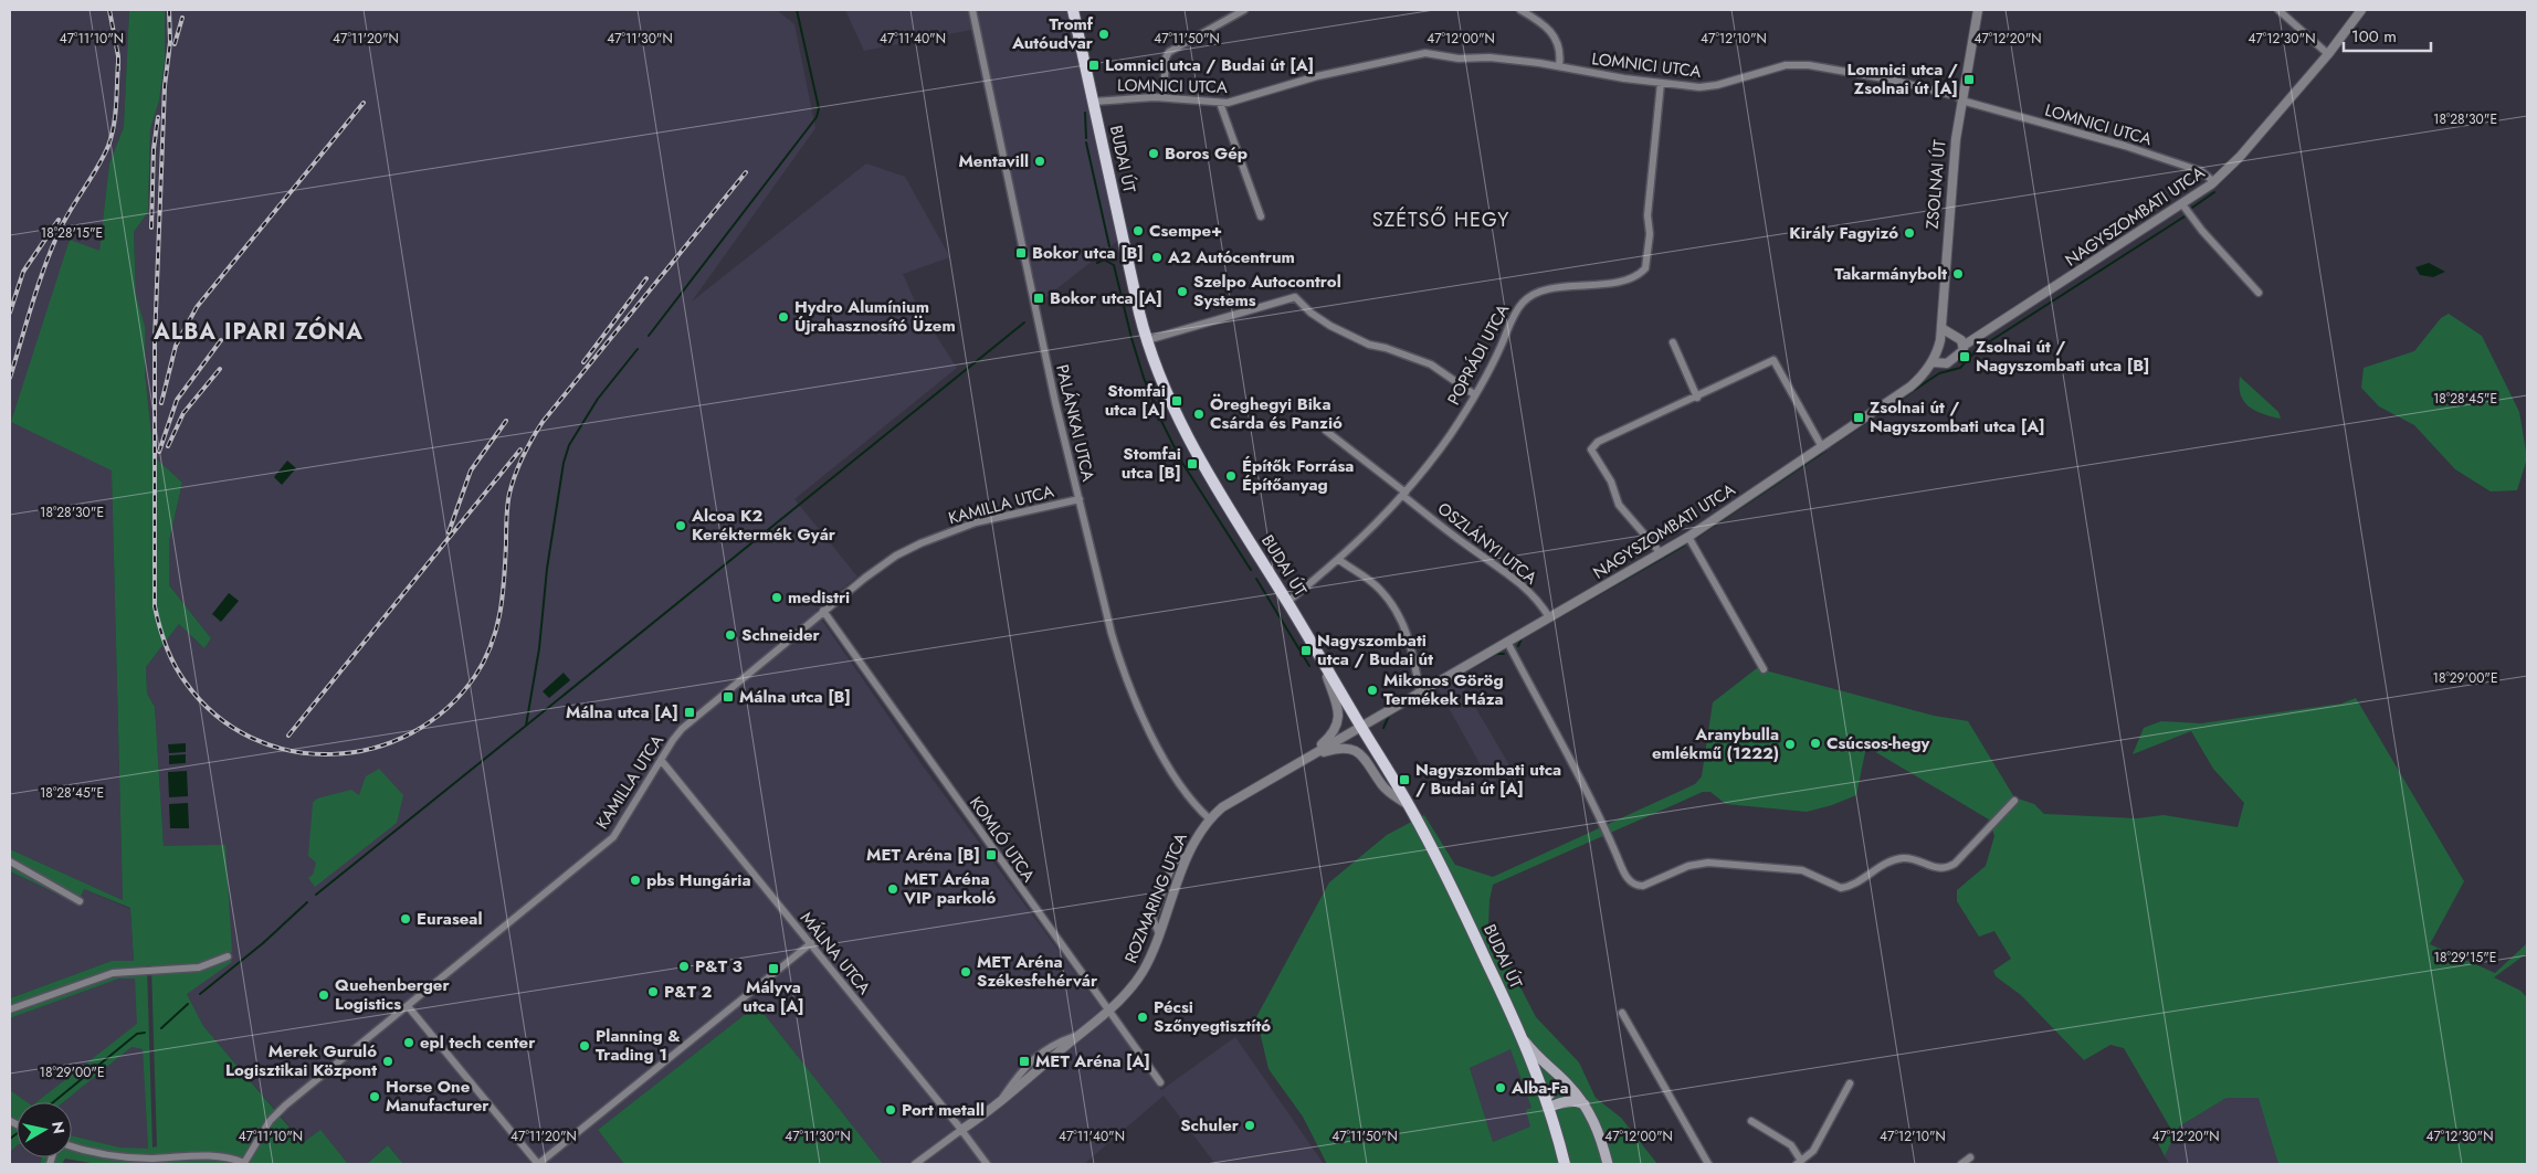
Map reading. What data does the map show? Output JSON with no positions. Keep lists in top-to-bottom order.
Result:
{
  "streets": {
    "main road": ["BUDAI ÚT"],
    "street": [
      "LOMNICI UTCA",
      "ZSOLNAI ÚT",
      "NAGYSZOMBATI UTCA",
      "POPRÁDI UTCA",
      "PALÁNKAI UTCA",
      "KAMILLA UTCA",
      "OSZLÁNYI UTCA",
      "KOMLÓ UTCA",
      "ROZMARING UTCA",
      "MÁLNA UTCA"
    ]
  },
  "crossings": [
    ["LOMNICI UTCA", "BUDAI ÚT"],
    ["LOMNICI UTCA", "ZSOLNAI ÚT"],
    ["LOMNICI UTCA", "NAGYSZOMBATI UTCA"],
    ["LOMNICI UTCA", "POPRÁDI UTCA"],
    ["BUDAI ÚT", "NAGYSZOMBATI UTCA"],
    ["BUDAI ÚT", "POPRÁDI UTCA"],
    ["BUDAI ÚT", "ROZMARING UTCA"],
    ["ZSOLNAI ÚT", "NAGYSZOMBATI UTCA"],
    ["NAGYSZOMBATI UTCA", "OSZLÁNYI UTCA"],
    ["NAGYSZOMBATI UTCA", "ROZMARING UTCA"],
    ["POPRÁDI UTCA", "OSZLÁNYI UTCA"],
    ["PALÁNKAI UTCA", "KAMILLA UTCA"],
    ["PALÁNKAI UTCA", "ROZMARING UTCA"],
    ["KAMILLA UTCA", "KOMLÓ UTCA"],
    ["KAMILLA UTCA", "MÁLNA UTCA"],
    ["KOMLÓ UTCA", "ROZMARING UTCA"],
    ["ROZMARING UTCA", "MÁLNA UTCA"]
  ],
  "districts": ["SZÉTSŐ HEGY", "ALBA IPARI ZÓNA"],
  "places": {
    "other": [
      "Tromf Autóudvar",
      "Boros Gép",
      "Mentavill",
      "Csempe+",
      "Király Fagyizó",
      "A2 Autócentrum",
      "Takarmánybolt",
      "Szelpo Autocontrol Systems",
      "Hydro Alumínium Újrahasznosító Üzem",
      "Öreghegyi Bika Csárda és Panzió",
      "Építők Forrása Építőanyag",
      "Alcoa K2 Keréktermék Gyár",
      "medistri",
      "Schneider",
      "Mikonos Görög Termékek Háza",
      "Csúcsos-hegy",
      "Aranybulla emlékmű (1222)",
      "pbs Hungária",
      "MET Aréna VIP parkoló",
      "Euraseal",
      "P&T 3",
      "MET Aréna Székesfehérvár",
      "P&T 2",
      "Quehenberger Logistics",
      "Pécsi Szőnyegtisztító",
      "epl tech center",
      "Planning & Trading 1",
      "Merek Guruló Logisztikai Központ",
      "Alba-Fa",
      "Horse One Manufacturer",
      "Port metall",
      "Schuler"
    ],
    "transit": [
      "Lomnici utca / Budai út [A]",
      "Lomnici utca / Zsolnai út [A]",
      "Bokor utca [B]",
      "Bokor utca [A]",
      "Zsolnai út / Nagyszombati utca [B]",
      "Stomfai utca [A]",
      "Zsolnai út / Nagyszombati utca [A]",
      "Stomfai utca [B]",
      "Nagyszombati utca / Budai út",
      "Málna utca [B]",
      "Málna utca [A]",
      "Nagyszombati utca / Budai út [A]",
      "MET Aréna [B]",
      "Mályva utca [A]",
      "MET Aréna [A]"
    ]
  },
  "scale_bar": "100 m",
  "north": "right",
  "coordinates": [
    "47°11'10\"N",
    "47°11'20\"N",
    "47°11'30\"N",
    "47°11'40\"N",
    "47°11'50\"N",
    "47°12'00\"N",
    "47°12'10\"N",
    "47°12'20\"N",
    "47°12'30\"N",
    "18°28'30\"E",
    "18°28'15\"E",
    "18°28'45\"E",
    "18°29'00\"E",
    "18°29'15\"E"
  ]
}
